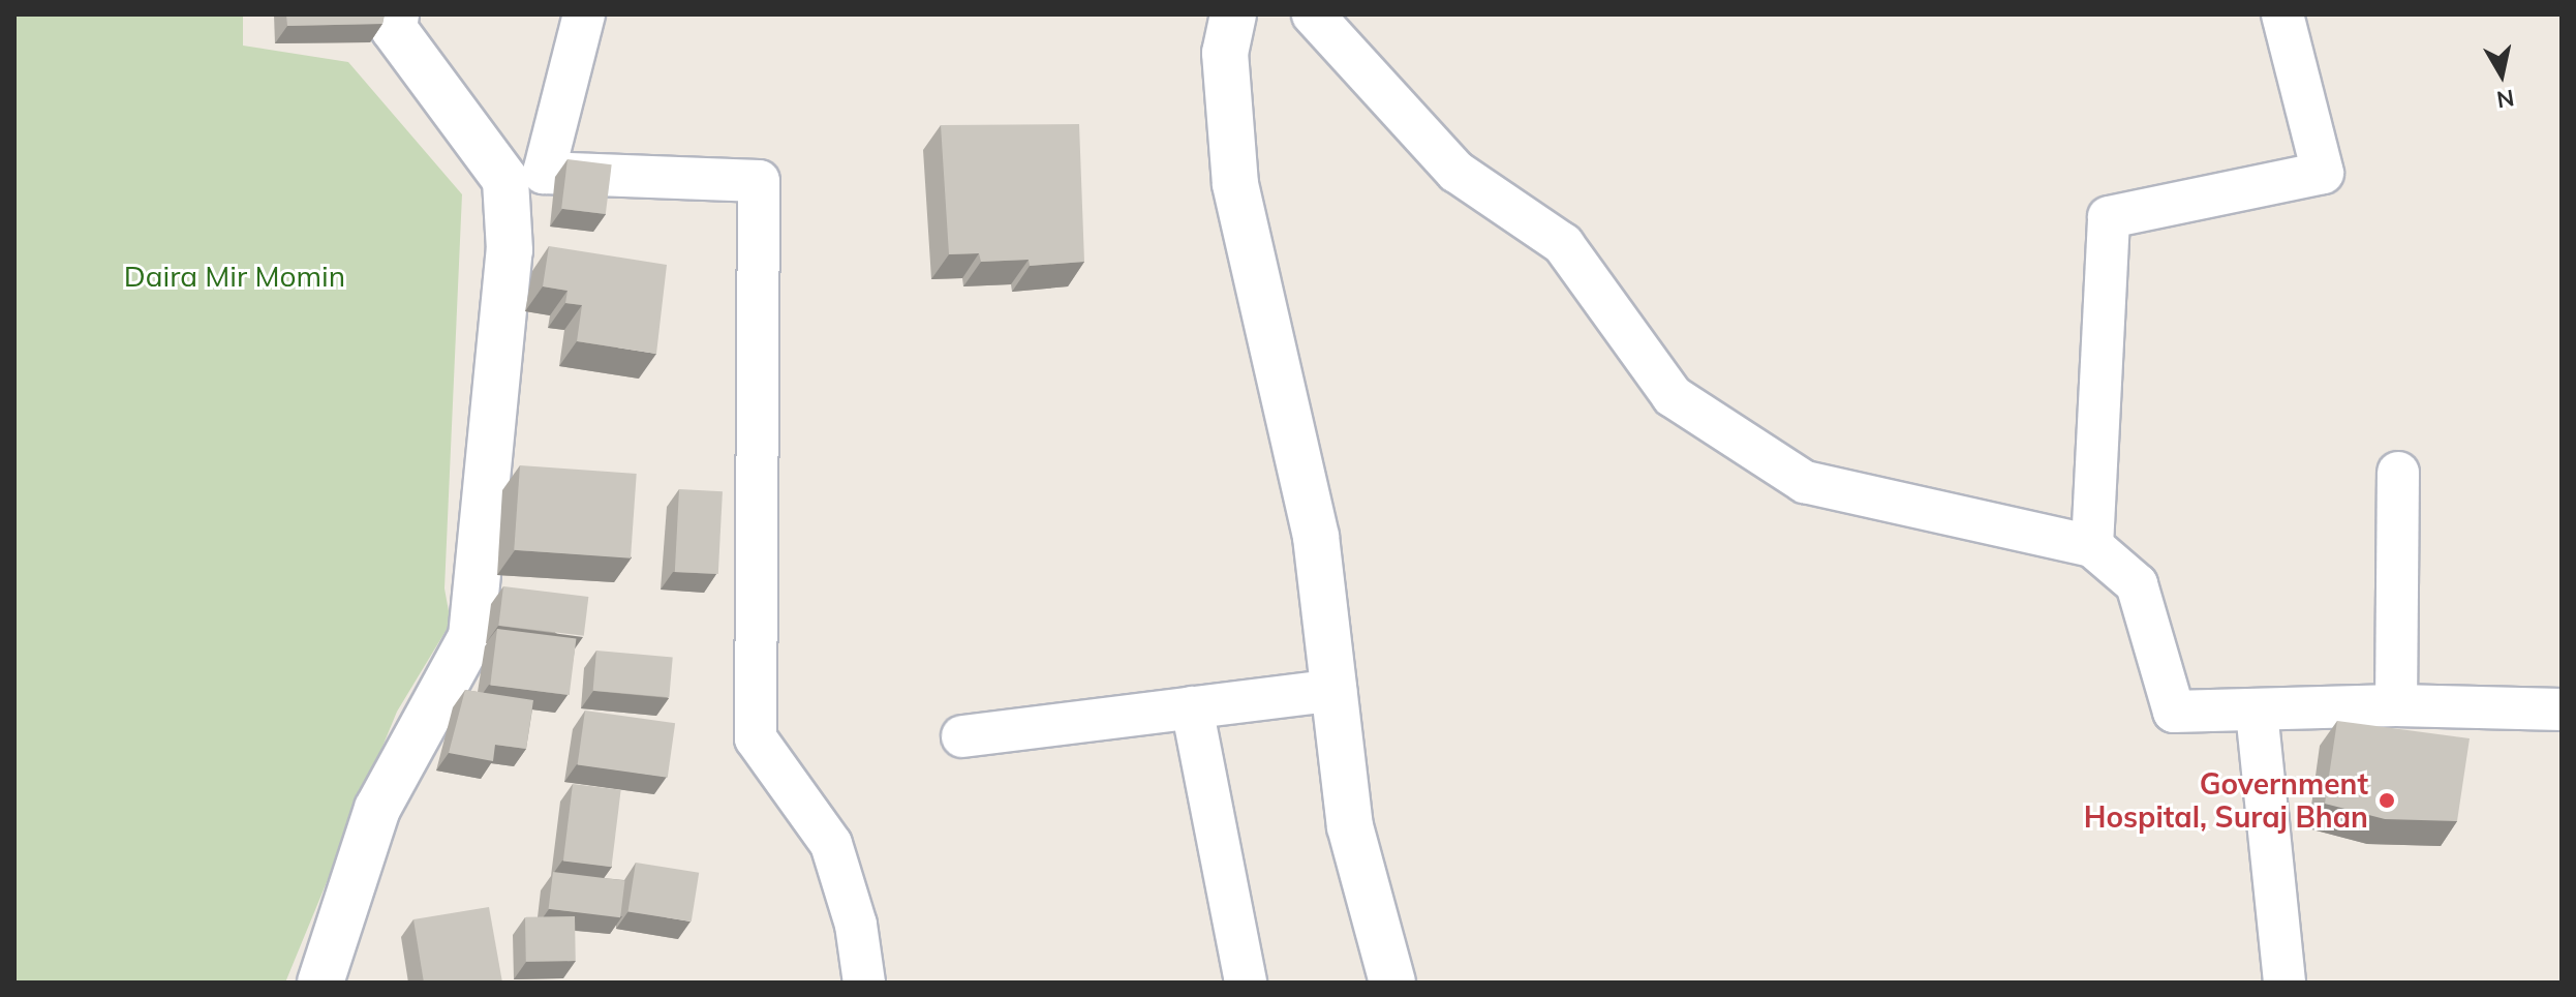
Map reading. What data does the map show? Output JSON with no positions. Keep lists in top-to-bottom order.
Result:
{
  "parks": ["Daira Mir Momin"],
  "places": ["Government Hospital, Suraj Bhan"],
  "north": "bottom"
}
